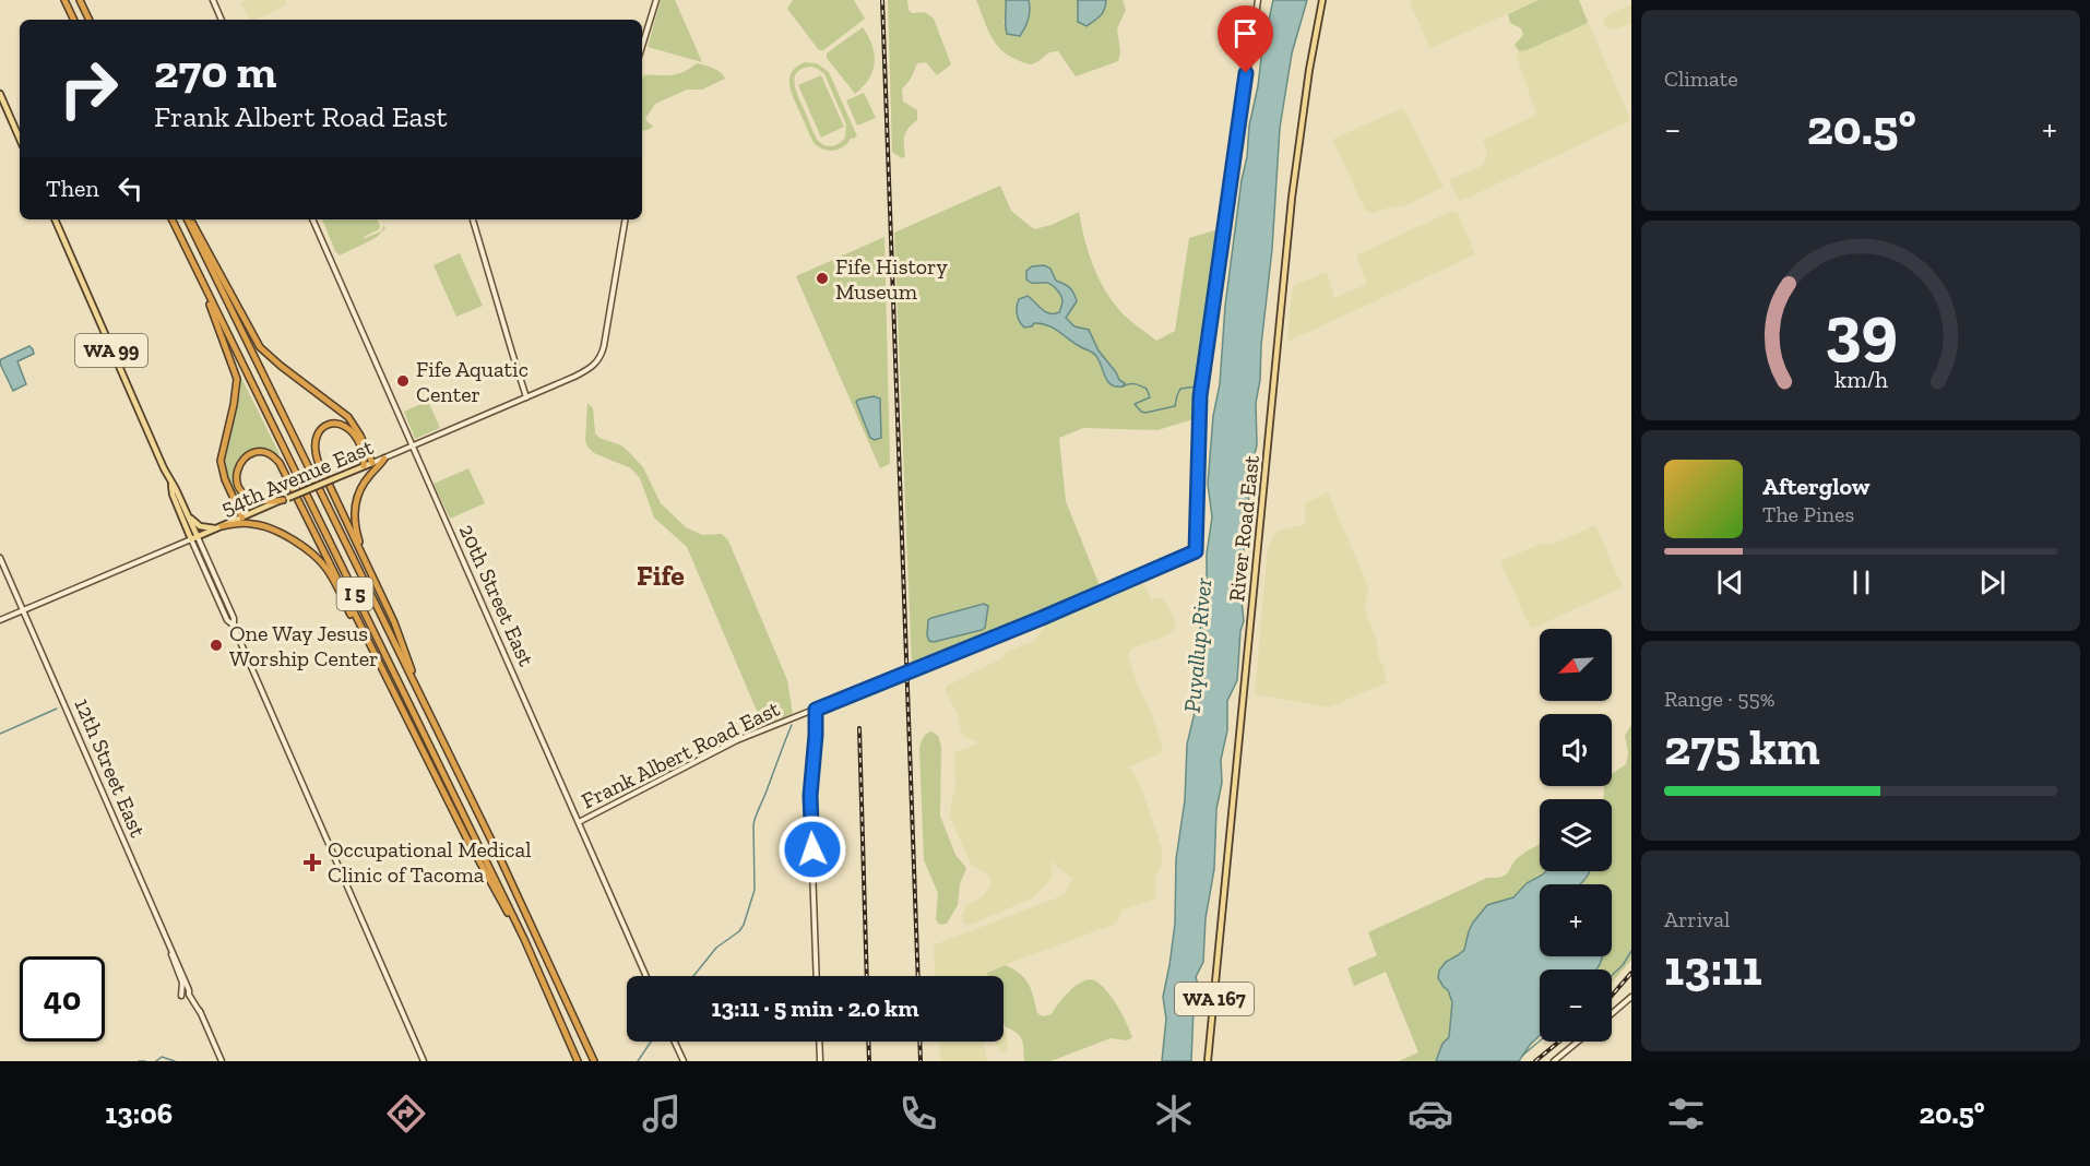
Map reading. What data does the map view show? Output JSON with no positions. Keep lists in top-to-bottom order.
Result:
{
  "streets": {
    "highway": ["I 5"],
    "main road": [
      "WA 99",
      "54th Avenue East",
      "River Road East",
      "WA 167"
    ],
    "street": ["20th Street East", "Frank Albert Road East", "12th Street East"]
  },
  "crossings": [
    ["WA 99", "54th Avenue East"],
    ["54th Avenue East", "20th Street East"],
    ["54th Avenue East", "12th Street East"],
    ["20th Street East", "Frank Albert Road East"]
  ],
  "districts": ["Fife"],
  "water": ["Puyallup River"],
  "places": {
    "other": ["Fife History Museum", "Fife Aquatic Center", "One Way Jesus Worship Center"],
    "health": ["Occupational Medical Clinic of Tacoma"]
  },
  "north": "bottom left",
  "page": {
    "tile": [
      "Climate",
      ["Range · 55%", "275 km"],
      ["Arrival", "13:11"]
    ],
    "turn": ["270 m", "Frank Albert Road East"],
    "heat": ["−", "20.5°", "+"],
    "then": "Then",
    "song": ["Afterglow", "The Pines"],
    "map_buttons": ["+", "−"],
    "limit": "40",
    "trip": "13:11 · 5 min · 2.0 km",
    "tabs": ["13:06", "20.5°"],
    "gauge": ["39", "km/h"]
  }
}
